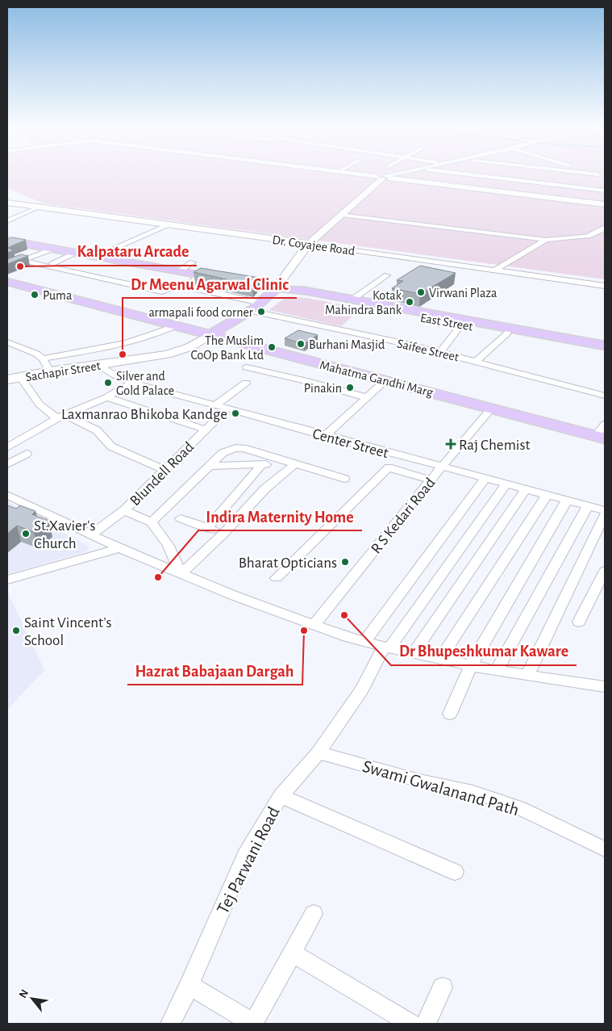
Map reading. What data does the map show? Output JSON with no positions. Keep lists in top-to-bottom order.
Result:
{
  "streets": {
    "main road": ["East Street", "Mahatma Gandhi Marg"],
    "street": [
      "Dr. Coyajee Road",
      "Saifee Street",
      "Sachapir Street",
      "Center Street",
      "Blundell Road",
      "R S Kedari Road",
      "Swami Gwalanand Path",
      "Tej Parwani Road"
    ]
  },
  "crossings": [
    ["Sachapir Street", "Mahatma Gandhi Marg"],
    ["Sachapir Street", "Center Street"],
    ["Sachapir Street", "Blundell Road"],
    ["Mahatma Gandhi Marg", "R S Kedari Road"],
    ["Center Street", "Blundell Road"],
    ["Center Street", "R S Kedari Road"],
    ["Center Street", "Tej Parwani Road"],
    ["Swami Gwalanand Path", "Tej Parwani Road"]
  ],
  "places": {
    "other": [
      "Kalpataru Arcade",
      "Virwani Plaza",
      "Puma",
      "Kotak Mahindra Bank",
      "armapali food corner",
      "Burhani Masjid",
      "The Muslim CoOp Bank Ltd",
      "Dr Meenu Agarwal Clinic",
      "Silver and Gold Palace",
      "Pinakin",
      "Laxmanrao Bhikoba Kandge",
      "St.Xavier's Church",
      "Bharat Opticians",
      "Indira Maternity Home",
      "Dr Bhupeshkumar Kaware",
      "Saint Vincent's School",
      "Hazrat Babajaan Dargah"
    ],
    "health": ["Raj Chemist"]
  },
  "north": "top left"
}
